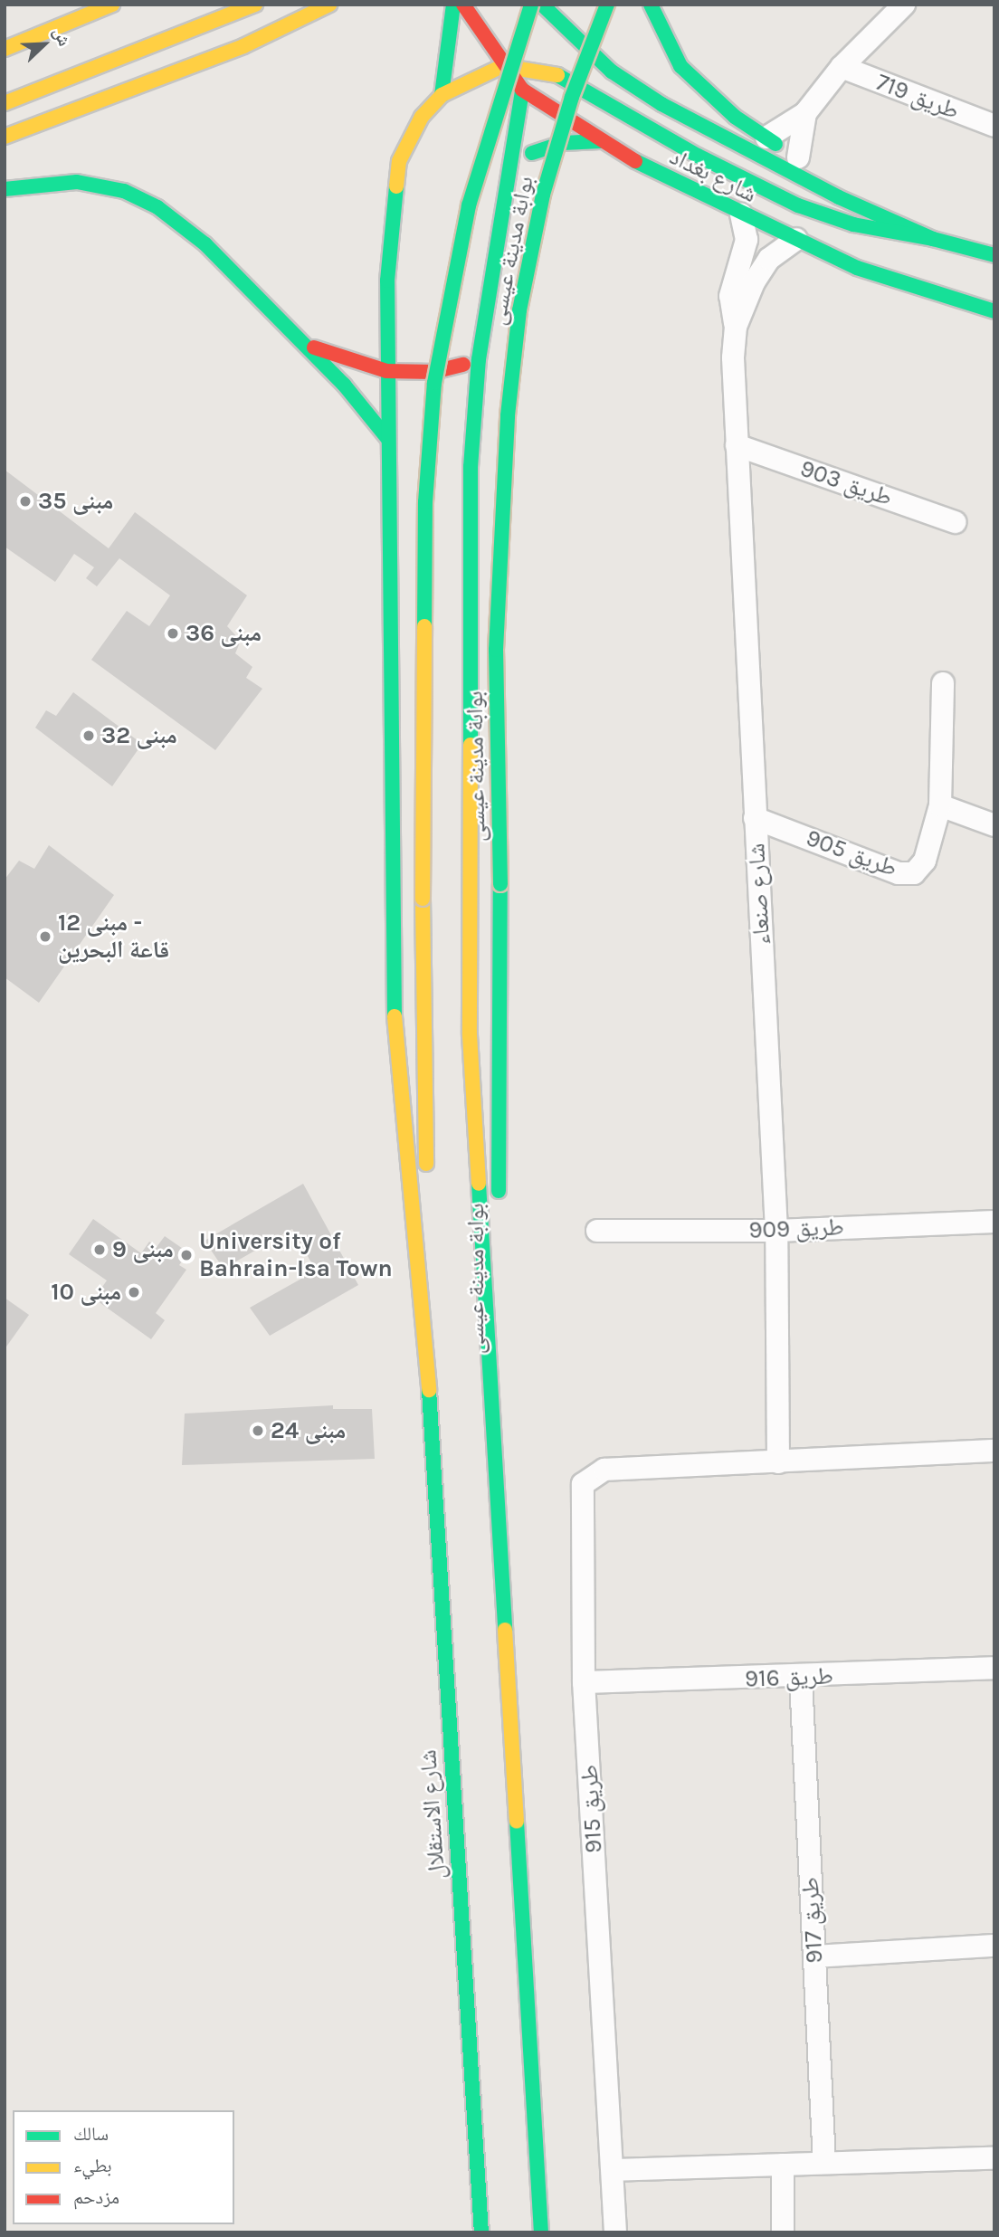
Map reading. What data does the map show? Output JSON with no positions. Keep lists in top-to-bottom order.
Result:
{
  "streets": {
    "main road": ["شارع بغداد", "بوابة مدينة عيسى", "شارع الاستقلال"],
    "street": [
      "طريق 719",
      "طريق 903",
      "طريق 905",
      "شارع صنعاء",
      "طريق 909",
      "طريق 916",
      "طريق 915",
      "طريق 917"
    ]
  },
  "crossings": [
    ["شارع بغداد", "بوابة مدينة عيسى"],
    ["شارع بغداد", "شارع صنعاء"],
    ["بوابة مدينة عيسى", "شارع الاستقلال"],
    ["طريق 903", "شارع صنعاء"],
    ["طريق 905", "شارع صنعاء"],
    ["شارع صنعاء", "طريق 909"],
    ["شارع صنعاء", "طريق 915"],
    ["طريق 916", "طريق 915"],
    ["طريق 916", "طريق 917"]
  ],
  "places": [
    "مبنى 35",
    "مبنى 36",
    "مبنى 32",
    "مبنى 12 - قاعة البحرين",
    "مبنى 9",
    "University of Bahrain-Isa Town",
    "مبنى 10",
    "مبنى 24"
  ],
  "legend": ["سالك", "بطيء", "مزدحم"],
  "north": "top right"
}
